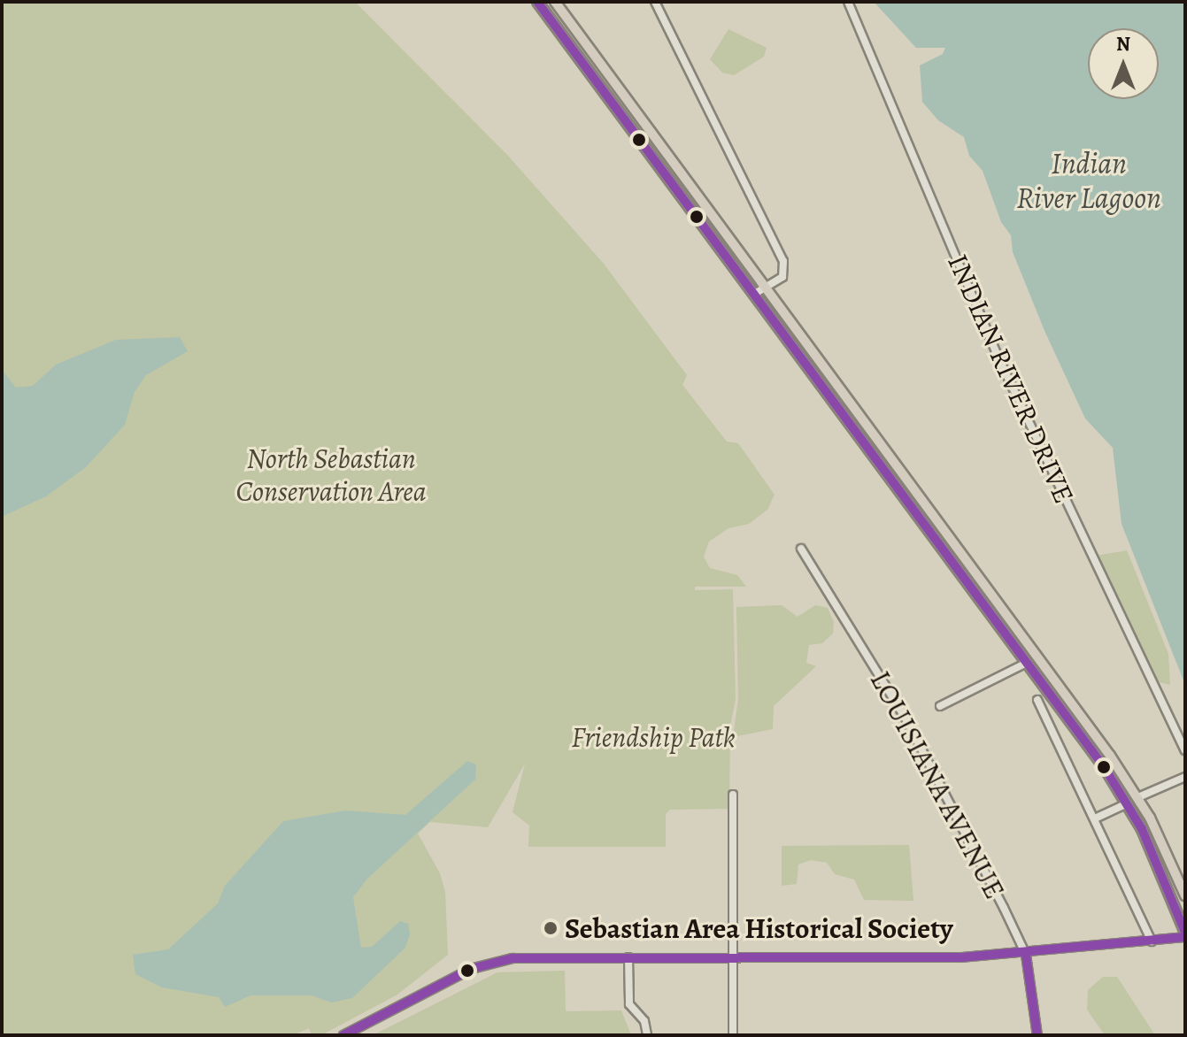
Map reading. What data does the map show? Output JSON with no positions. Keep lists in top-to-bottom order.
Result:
{
  "streets": {
    "street": ["INDIAN RIVER DRIVE", "LOUISIANA AVENUE"]
  },
  "water": ["Indian River Lagoon"],
  "parks": ["North Sebastian Conservation Area", "Friendship Patk"],
  "places": ["Sebastian Area Historical Society"],
  "north": "top"
}
